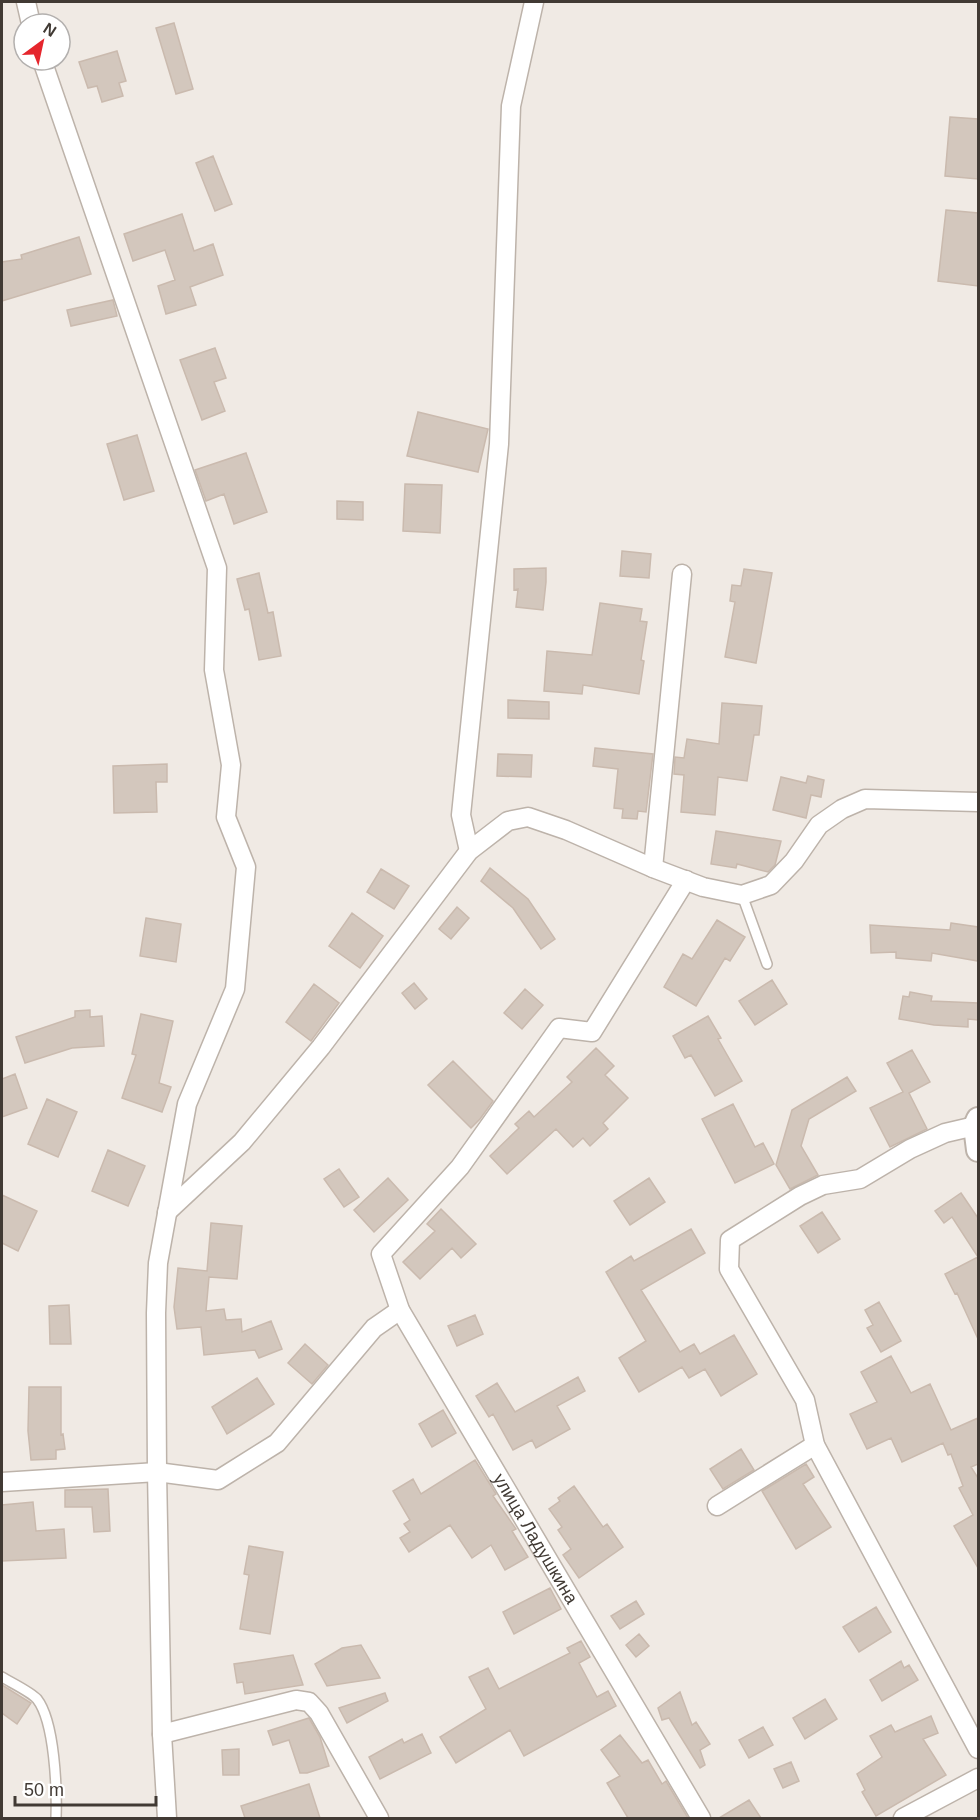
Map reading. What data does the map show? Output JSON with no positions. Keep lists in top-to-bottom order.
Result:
{
  "streets": {
    "street": ["улица Ладушкина"]
  },
  "scale_bar": "50 m",
  "north": "top right"
}
